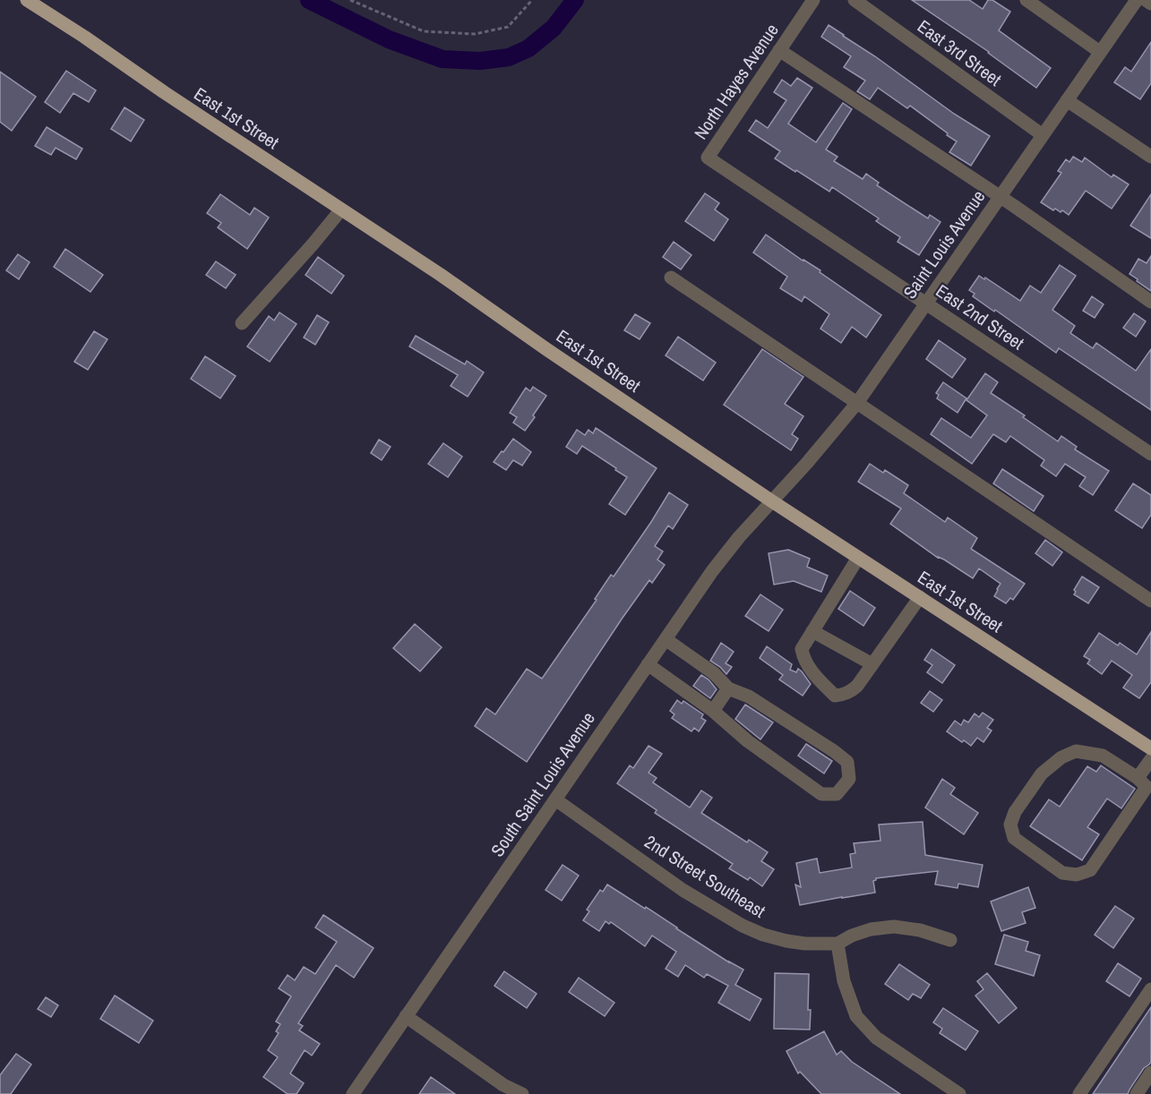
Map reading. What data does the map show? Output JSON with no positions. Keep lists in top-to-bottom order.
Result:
{
  "streets": {
    "main road": ["East 1st Street"],
    "street": [
      "East 3rd Street",
      "North Hayes Avenue",
      "Saint Louis Avenue",
      "East 2nd Street",
      "South Saint Louis Avenue",
      "2nd Street Southeast"
    ]
  },
  "crossings": [
    ["East 3rd Street", "Saint Louis Avenue"],
    ["North Hayes Avenue", "East 2nd Street"],
    ["East 1st Street", "Saint Louis Avenue"],
    ["East 1st Street", "South Saint Louis Avenue"],
    ["Saint Louis Avenue", "East 2nd Street"],
    ["Saint Louis Avenue", "South Saint Louis Avenue"],
    ["South Saint Louis Avenue", "2nd Street Southeast"]
  ]
}
